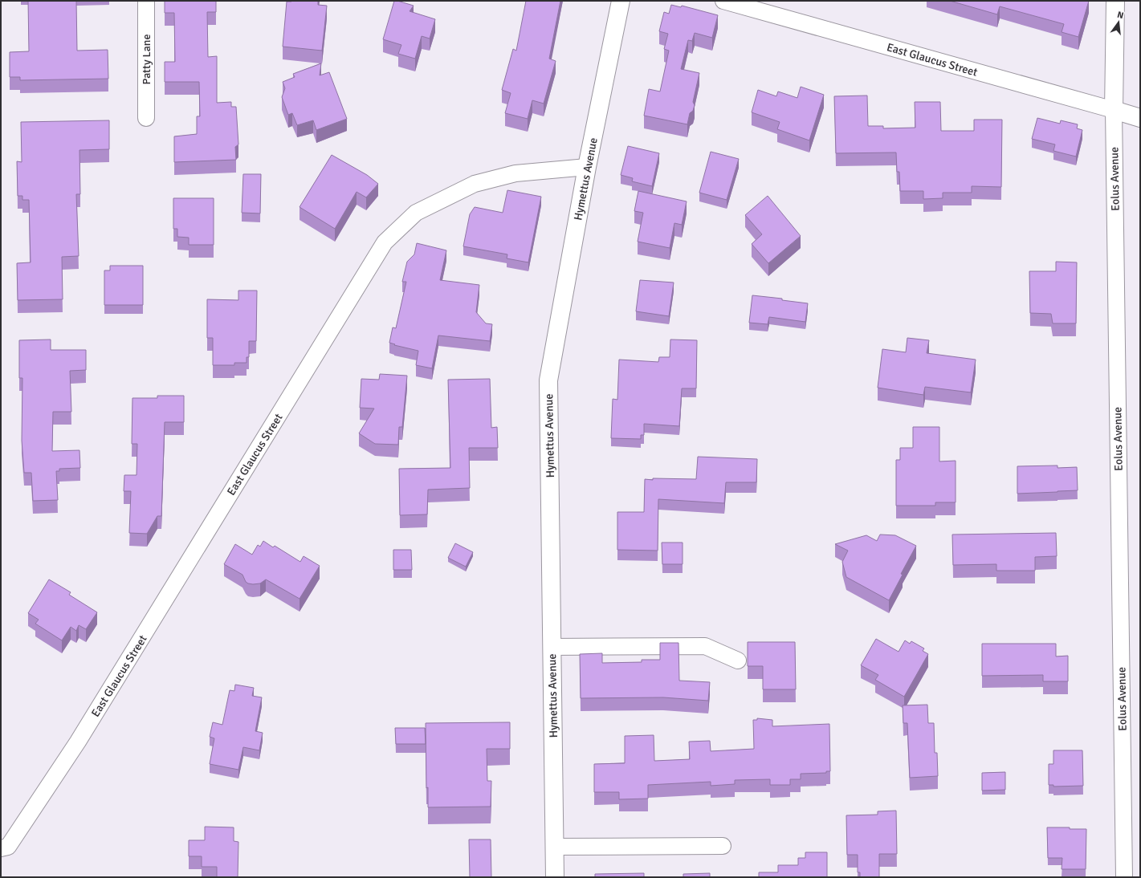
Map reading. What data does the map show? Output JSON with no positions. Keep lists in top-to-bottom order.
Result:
{
  "streets": {
    "street": [
      "Patty Lane",
      "East Glaucus Street",
      "Hymettus Avenue",
      "Eolus Avenue"
    ]
  },
  "crossings": [
    ["East Glaucus Street", "Hymettus Avenue"],
    ["East Glaucus Street", "Eolus Avenue"]
  ],
  "north": "top"
}
